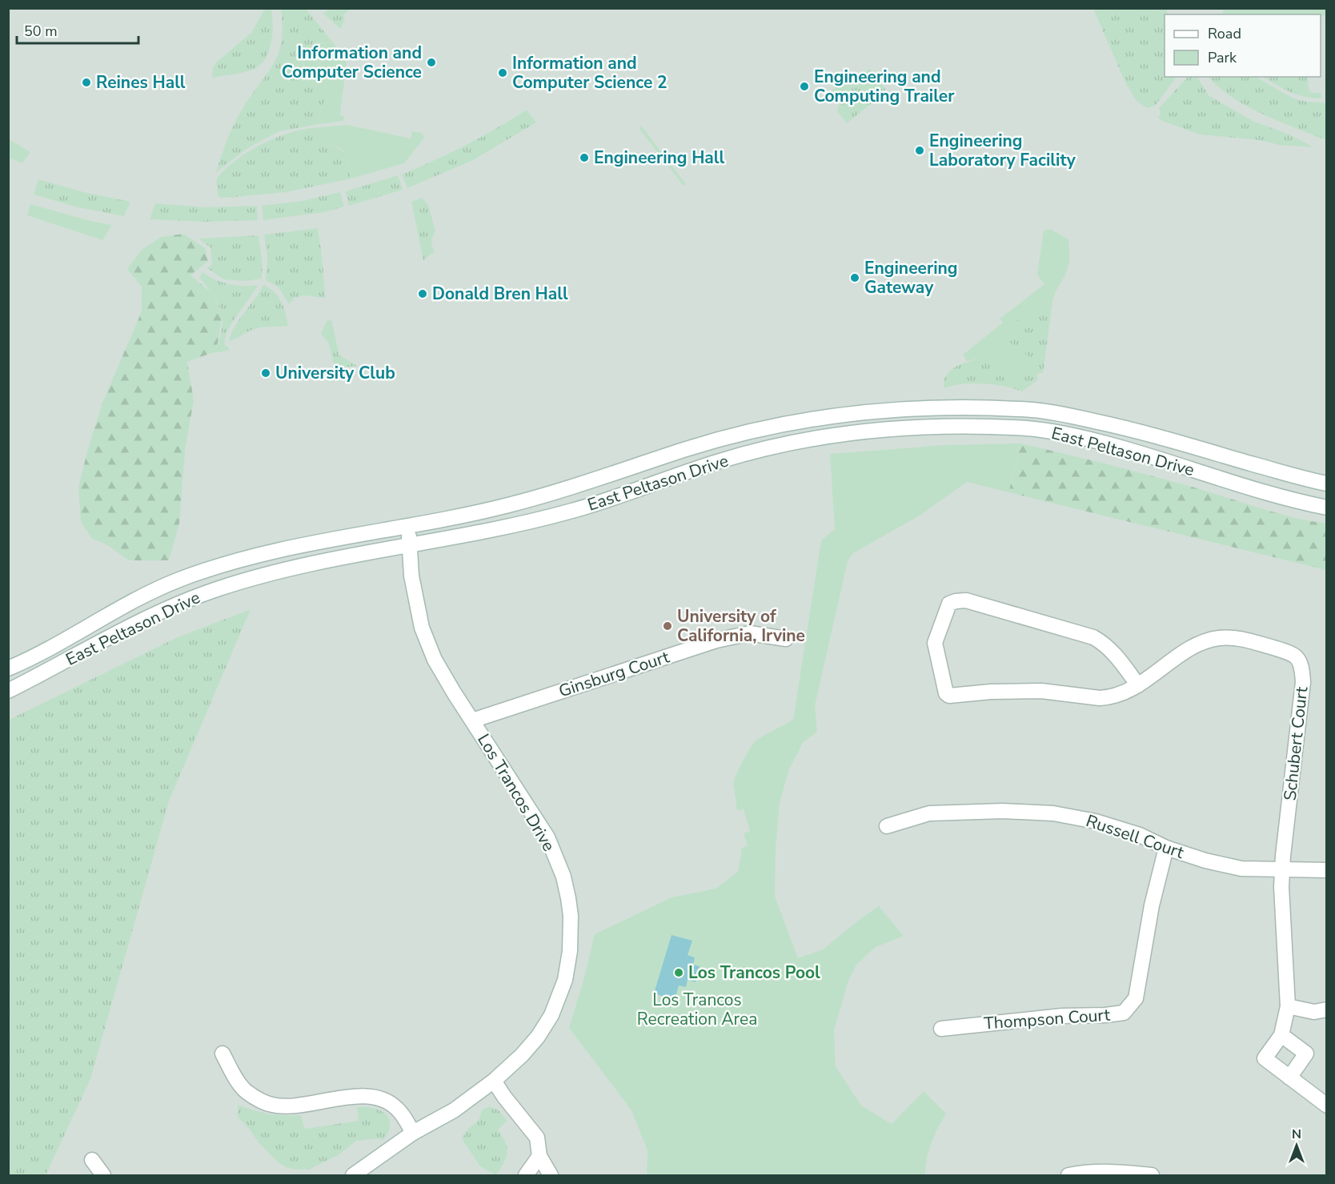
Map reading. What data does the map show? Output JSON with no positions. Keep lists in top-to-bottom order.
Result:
{
  "streets": {
    "street": [
      "East Peltason Drive",
      "Ginsburg Court",
      "Schubert Court",
      "Los Trancos Drive",
      "Russell Court",
      "Thompson Court"
    ]
  },
  "crossings": [
    ["East Peltason Drive", "Los Trancos Drive"],
    ["Ginsburg Court", "Los Trancos Drive"],
    ["Schubert Court", "Russell Court"],
    ["Russell Court", "Thompson Court"]
  ],
  "parks": ["Los Trancos Recreation Area"],
  "places": [
    "Information and Computer Science",
    "Information and Computer Science 2",
    "Reines Hall",
    "Engineering and Computing Trailer",
    "Engineering Laboratory Facility",
    "Engineering Hall",
    "Engineering Gateway",
    "Donald Bren Hall",
    "University Club",
    "University of California, Irvine",
    "Los Trancos Pool"
  ],
  "legend": ["Road", "Park"],
  "scale_bar": "50 m",
  "north": "top"
}
